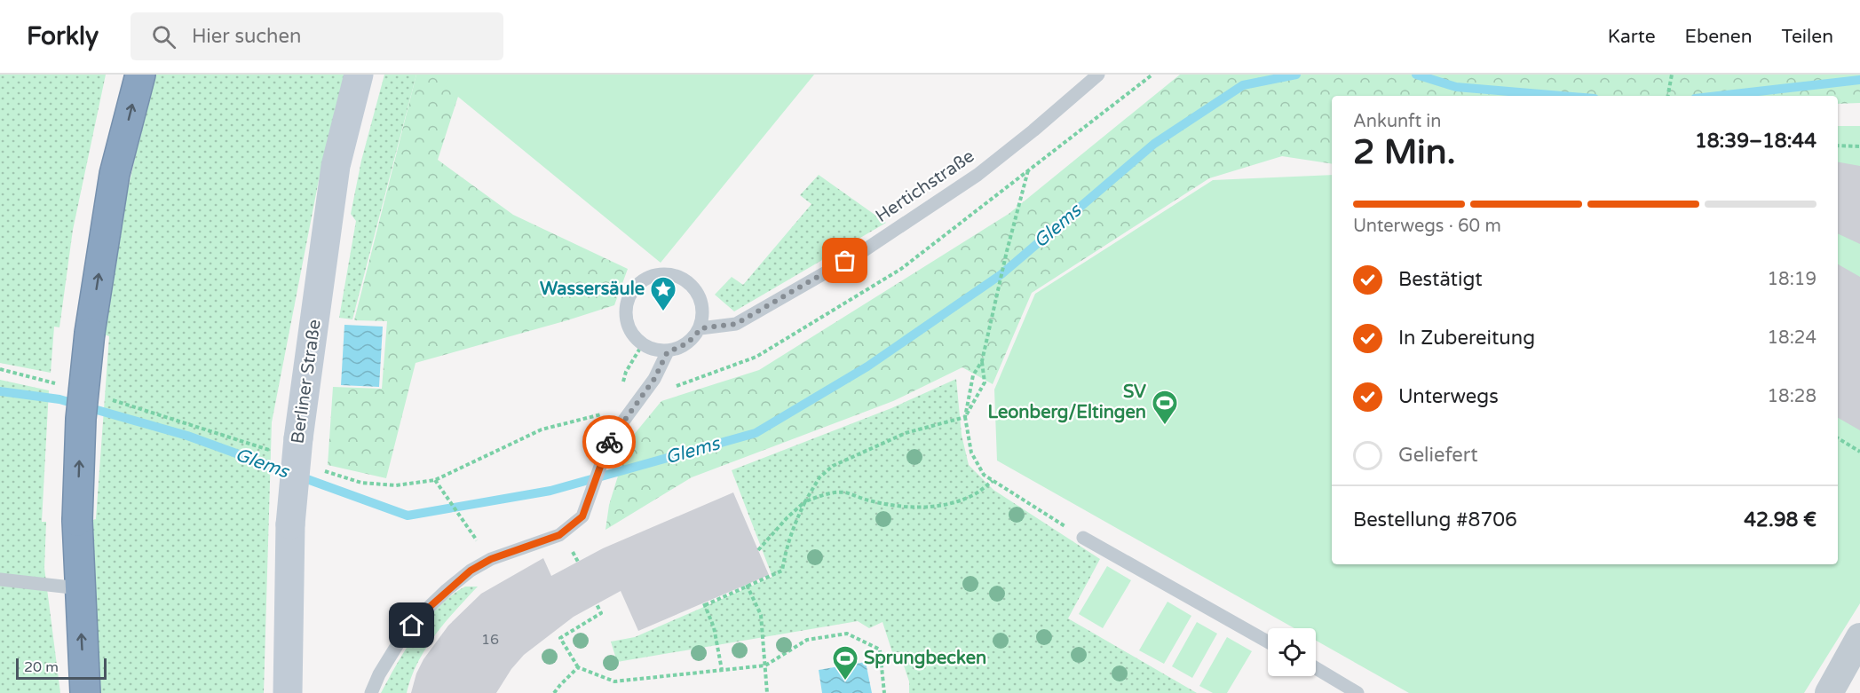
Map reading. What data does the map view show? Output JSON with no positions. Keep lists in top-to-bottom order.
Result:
{
  "streets": {
    "main road": ["Berliner Straße"],
    "lane": ["Hertichstraße"]
  },
  "water": ["Glems"],
  "places": {
    "place": ["Wassersäule"],
    "sports": ["SV Leonberg/Eltingen", "Sprungbecken"]
  },
  "house_numbers": ["16"],
  "scale_bar": "20 m",
  "page": {
    "header": "Forkly",
    "search": "Hier suchen",
    "nav": ["Karte", "Ebenen", "Teilen"],
    "heading": ["2 Min.", "Ankunft in", "18:39–18:44"],
    "panel": ["Bestellung #8706", "42.98 €"],
    "bar": "Unterwegs · 60 m",
    "list": [
      ["Bestätigt", "18:19"],
      ["In Zubereitung", "18:24"],
      ["Unterwegs", "18:28"],
      "Geliefert"
    ],
    "scale": "20 m"
  }
}
